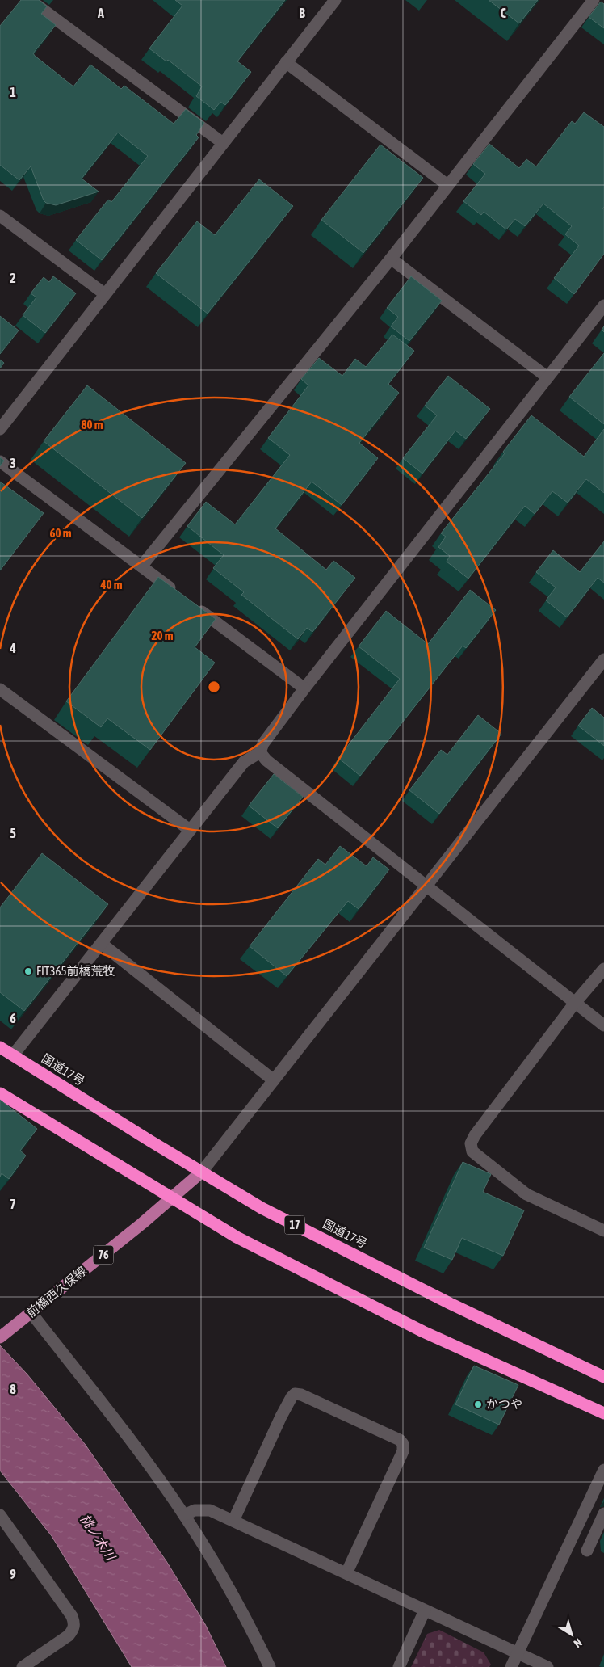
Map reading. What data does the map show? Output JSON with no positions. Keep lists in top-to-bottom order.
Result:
{
  "streets": {
    "highway": ["国道17号", "17"],
    "main road": ["76", "前橋西久保線"]
  },
  "crossings": [
    ["国道17号", "前橋西久保線"]
  ],
  "water": ["桃ノ木川"],
  "places": ["FIT365前橋荒牧", "かつや"],
  "north": "bottom right",
  "grid": {
    "columns": ["A", "B", "C"],
    "rows": [
      "1",
      "2",
      "3",
      "4",
      "5",
      "6",
      "7",
      "8",
      "9"
    ]
  },
  "rings": [
    "80 m",
    "60 m",
    "40 m",
    "20 m"
  ]
}
